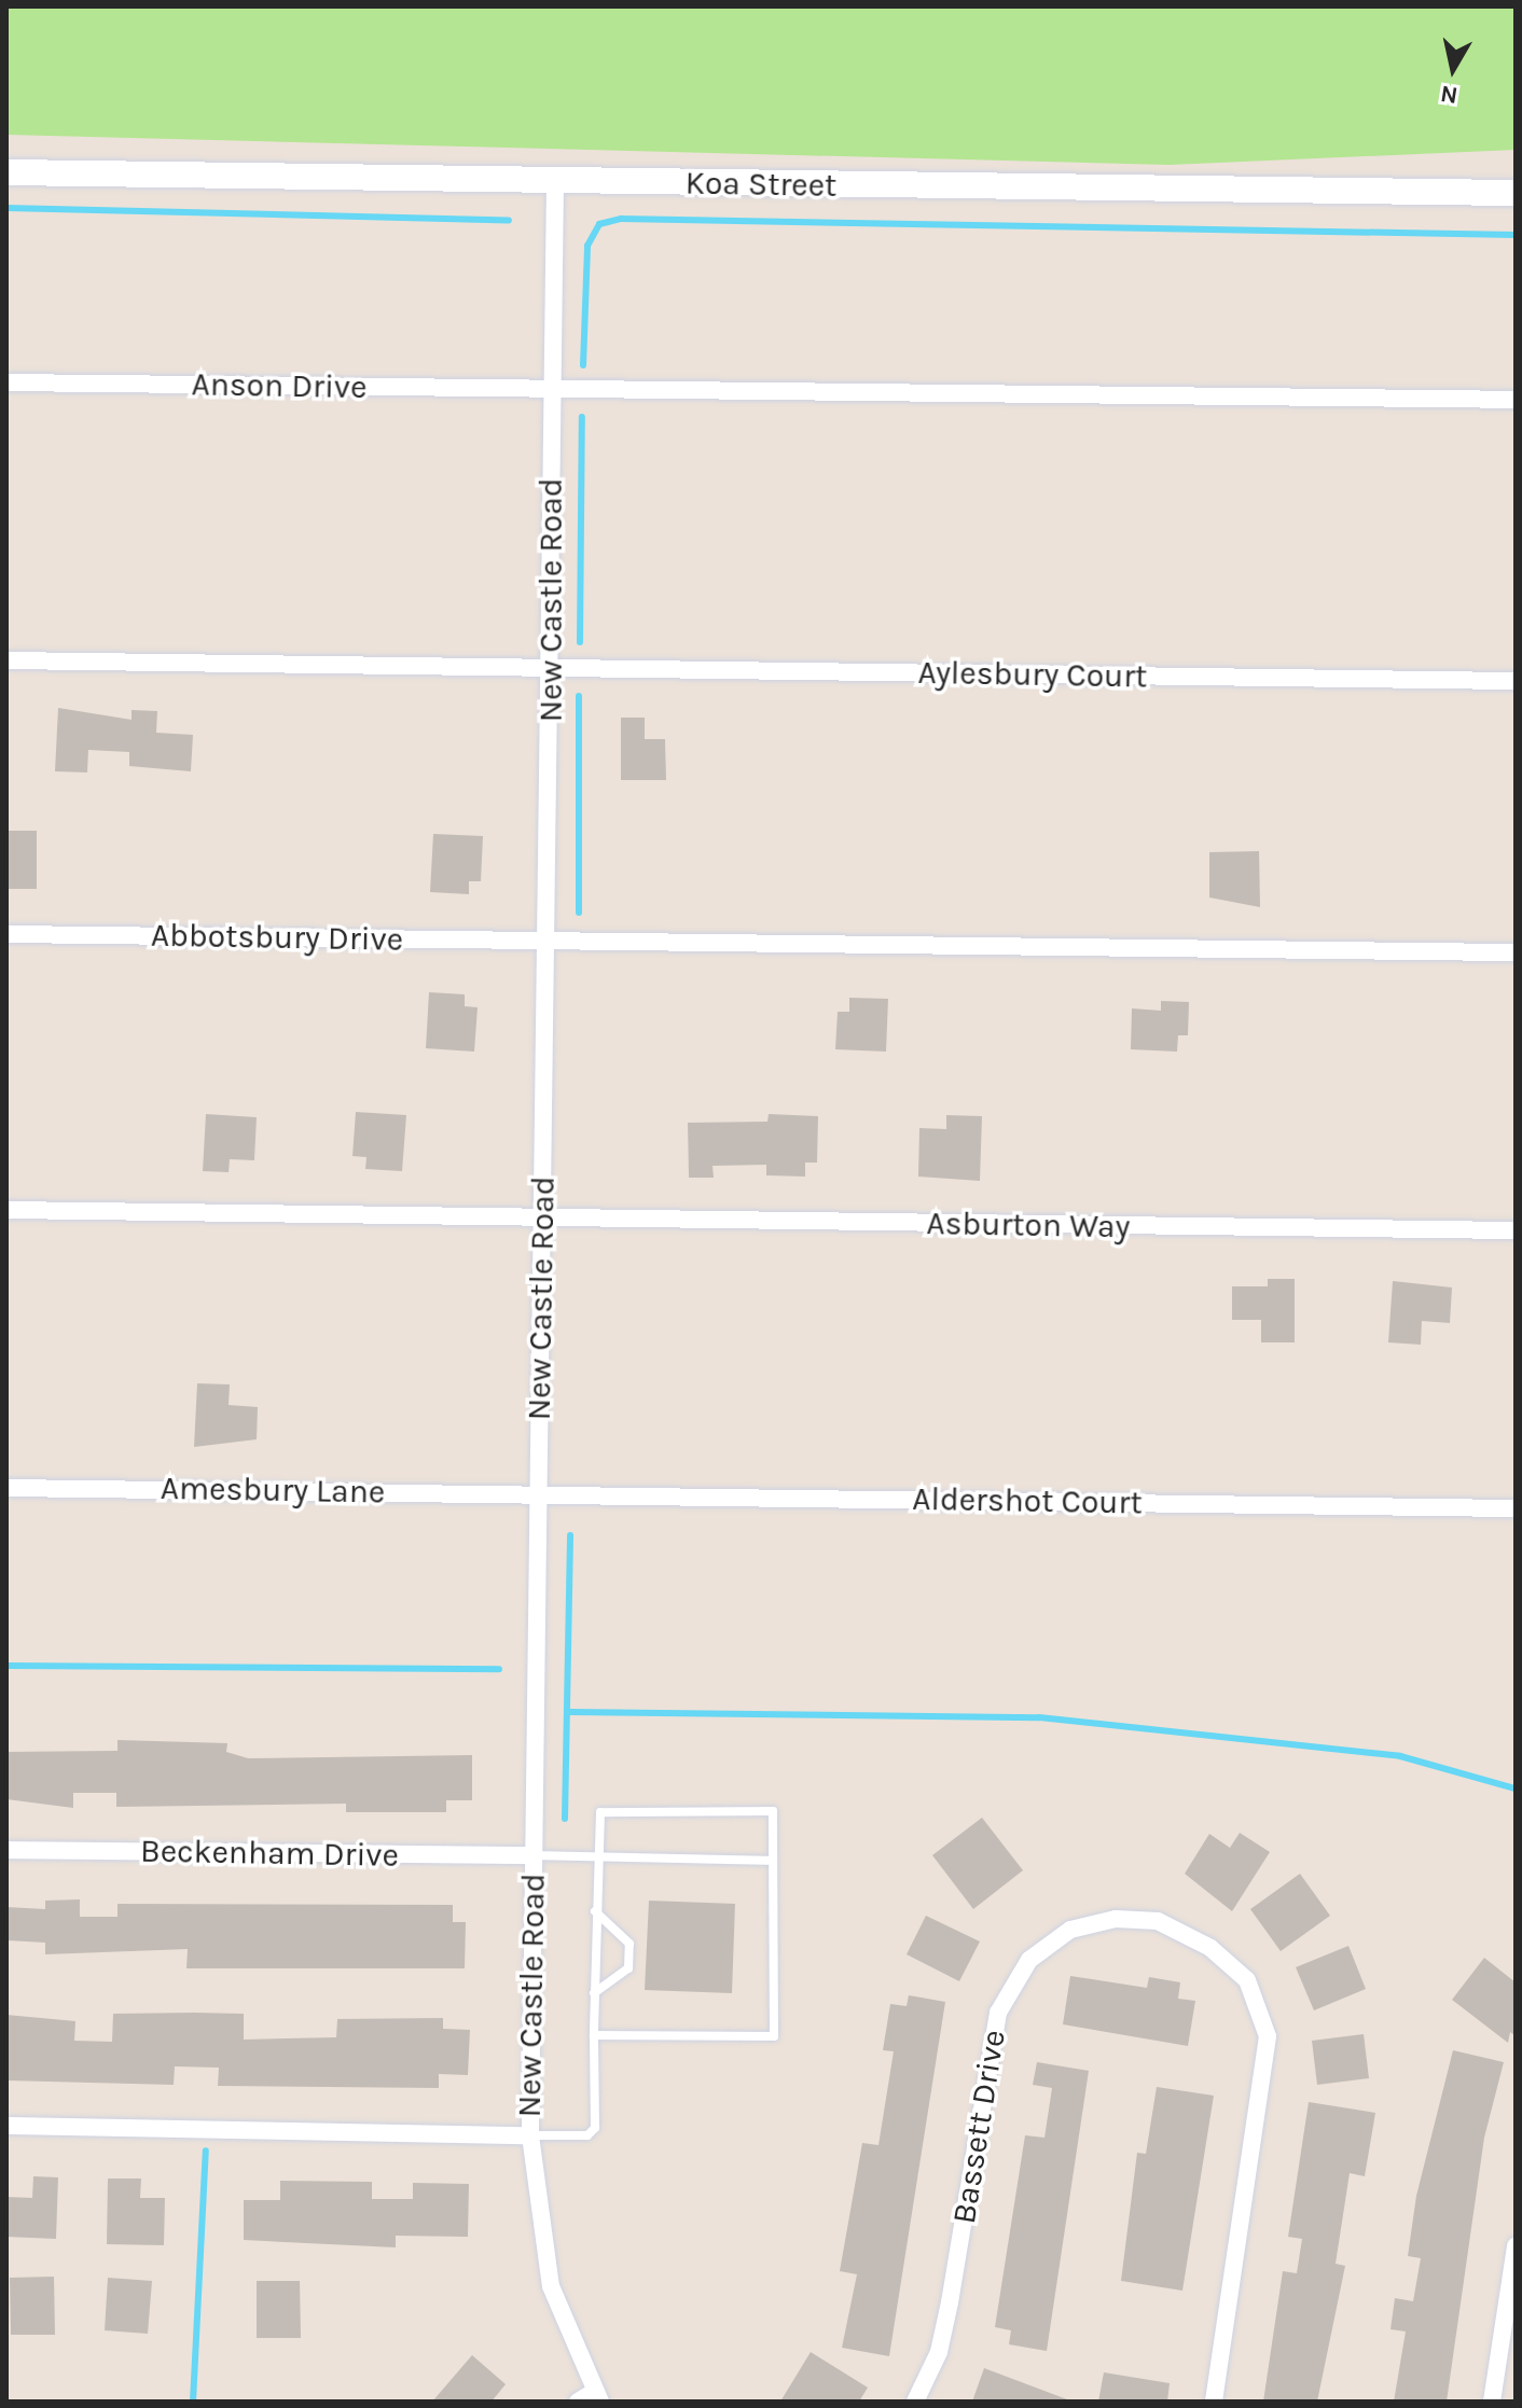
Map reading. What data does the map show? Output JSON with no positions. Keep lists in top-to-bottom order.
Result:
{
  "streets": {
    "main road": ["Koa Street"],
    "street": [
      "Anson Drive",
      "New Castle Road",
      "Aylesbury Court",
      "Abbotsbury Drive",
      "Asburton Way",
      "Amesbury Lane",
      "Aldershot Court",
      "Beckenham Drive",
      "Bassett Drive"
    ]
  },
  "crossings": [
    ["Koa Street", "New Castle Road"],
    ["Anson Drive", "New Castle Road"],
    ["New Castle Road", "Aylesbury Court"],
    ["New Castle Road", "Abbotsbury Drive"],
    ["New Castle Road", "Asburton Way"],
    ["New Castle Road", "Amesbury Lane"],
    ["New Castle Road", "Aldershot Court"],
    ["New Castle Road", "Beckenham Drive"],
    ["Amesbury Lane", "Aldershot Court"]
  ],
  "north": "bottom"
}
